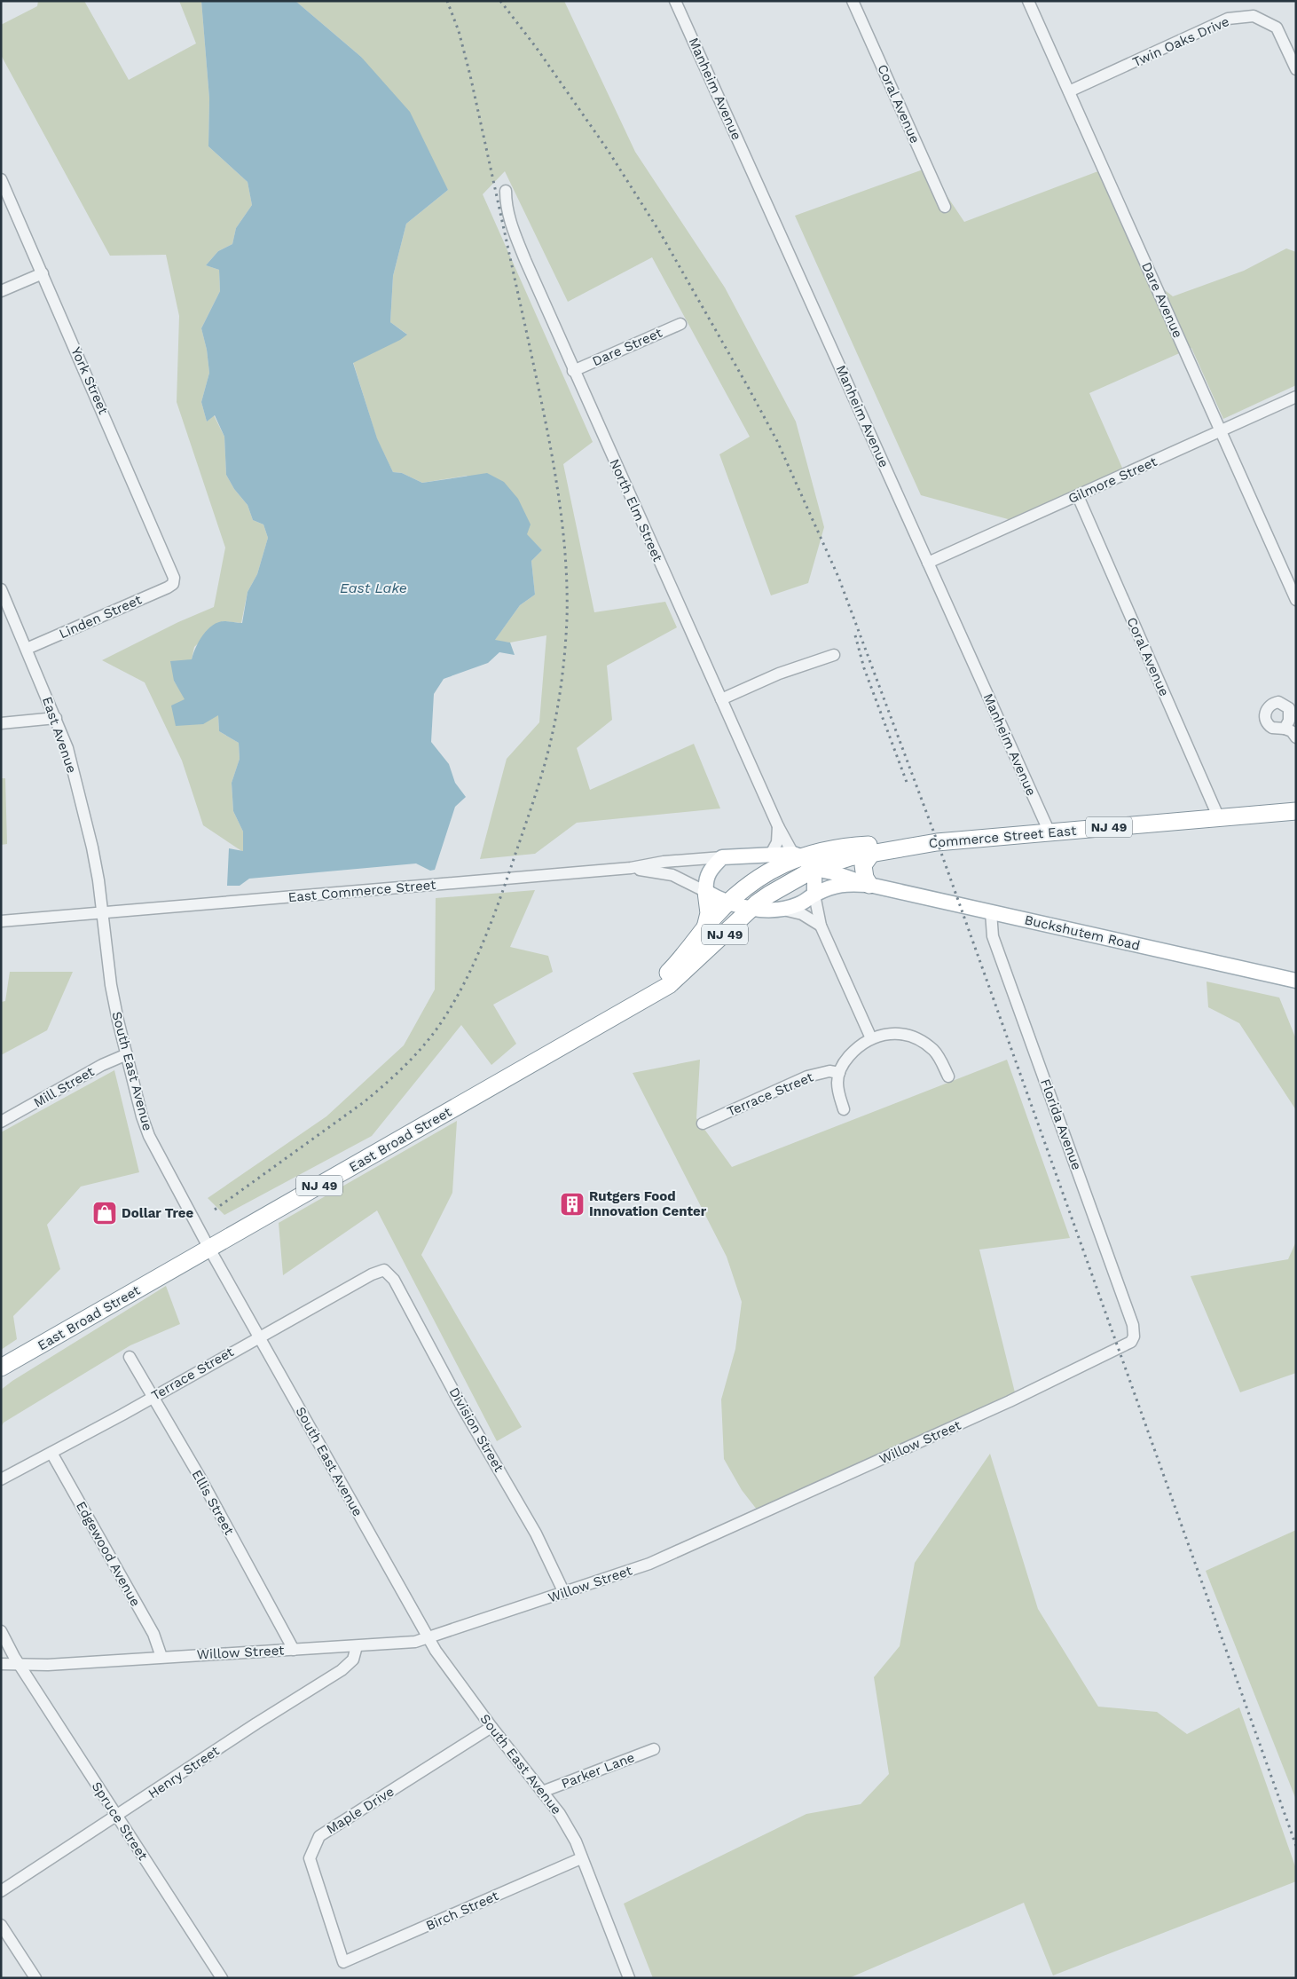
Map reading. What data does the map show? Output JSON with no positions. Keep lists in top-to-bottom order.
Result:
{
  "streets": {
    "highway": ["NJ 49", "Commerce Street East", "East Broad Street"],
    "main road": ["Buckshutem Road"],
    "street": [
      "Twin Oaks Drive",
      "Manheim Avenue",
      "Coral Avenue",
      "Dare Avenue",
      "Dare Street",
      "York Street",
      "Gilmore Street",
      "North Elm Street",
      "Linden Street",
      "East Avenue",
      "East Commerce Street",
      "South East Avenue",
      "Mill Street",
      "Terrace Street",
      "Florida Avenue",
      "Division Street",
      "Willow Street",
      "Ellis Street",
      "Edgewood Avenue",
      "Parker Lane",
      "Henry Street",
      "Maple Drive",
      "Spruce Street",
      "Birch Street"
    ]
  },
  "crossings": [
    ["Twin Oaks Drive", "Dare Avenue"],
    ["Manheim Avenue", "Gilmore Street"],
    ["Manheim Avenue", "Commerce Street East"],
    ["Coral Avenue", "Gilmore Street"],
    ["Coral Avenue", "Commerce Street East"],
    ["Dare Avenue", "Gilmore Street"],
    ["Dare Street", "North Elm Street"],
    ["York Street", "Linden Street"],
    ["North Elm Street", "Commerce Street East"],
    ["North Elm Street", "East Broad Street"],
    ["Linden Street", "East Avenue"],
    ["East Avenue", "East Commerce Street"],
    ["East Avenue", "South East Avenue"],
    ["Commerce Street East", "East Commerce Street"],
    ["Commerce Street East", "East Broad Street"],
    ["East Commerce Street", "South East Avenue"],
    ["Buckshutem Road", "Florida Avenue"],
    ["South East Avenue", "Mill Street"],
    ["South East Avenue", "Terrace Street"],
    ["South East Avenue", "East Broad Street"],
    ["South East Avenue", "Willow Street"],
    ["South East Avenue", "Parker Lane"],
    ["South East Avenue", "Maple Drive"],
    ["South East Avenue", "Birch Street"],
    ["Terrace Street", "Division Street"],
    ["Terrace Street", "Ellis Street"],
    ["Terrace Street", "Edgewood Avenue"],
    ["Florida Avenue", "Willow Street"],
    ["Division Street", "Willow Street"],
    ["Willow Street", "Ellis Street"],
    ["Willow Street", "Edgewood Avenue"],
    ["Willow Street", "Henry Street"],
    ["Willow Street", "Spruce Street"],
    ["Henry Street", "Spruce Street"],
    ["Maple Drive", "Birch Street"]
  ],
  "water": ["East Lake"],
  "places": {
    "building": ["Rutgers Food Innovation Center"],
    "shop": ["Dollar Tree"]
  }
}
